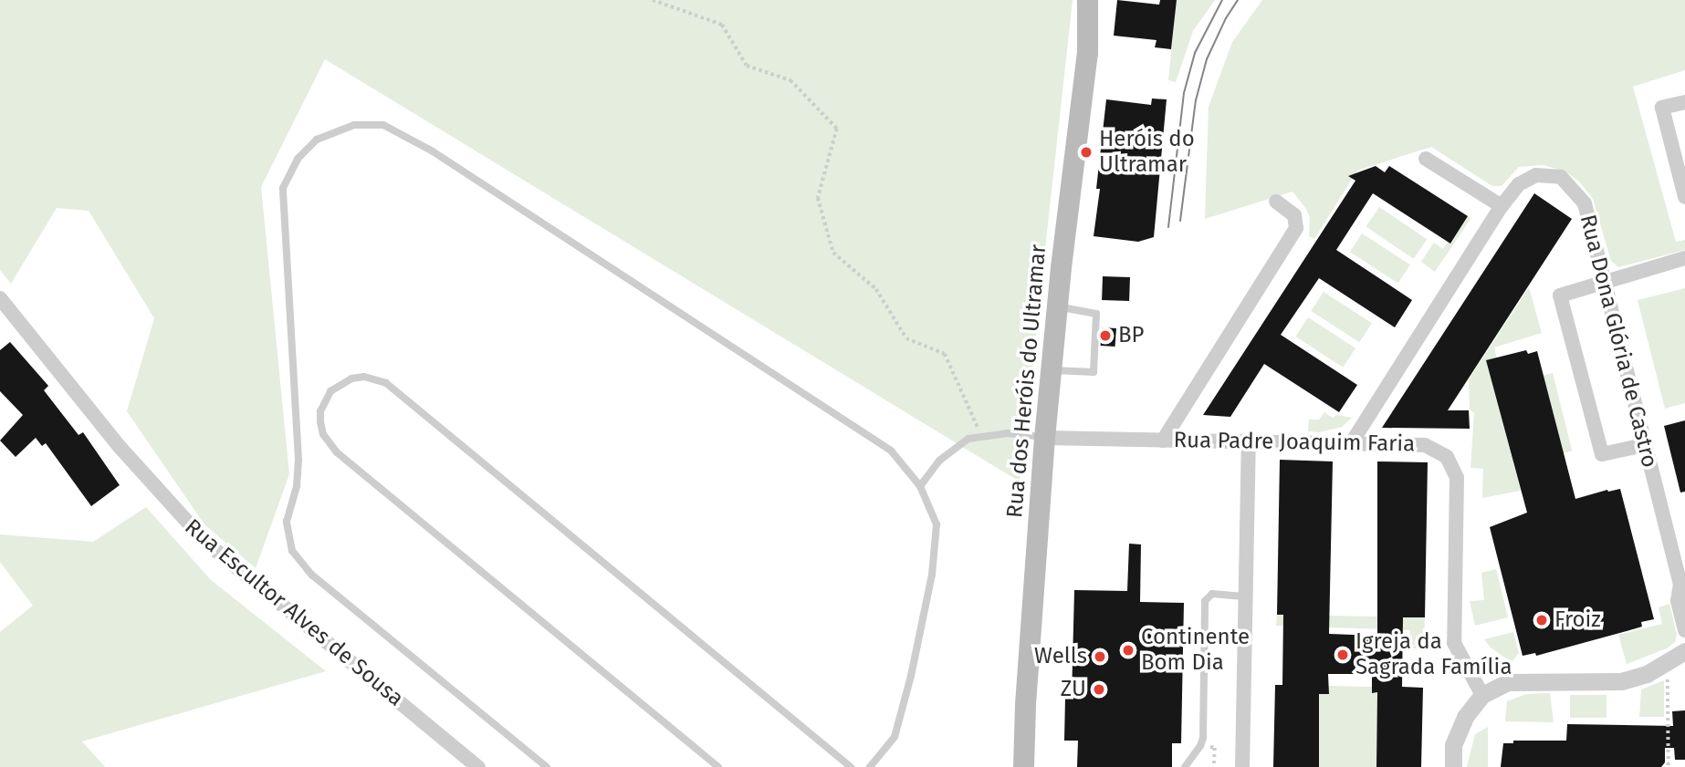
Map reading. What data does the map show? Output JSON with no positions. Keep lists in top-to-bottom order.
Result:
{
  "streets": {
    "main road": ["Rua dos Heróis do Ultramar"],
    "street": ["Rua Dona Glória de Castro", "Rua Padre Joaquim Faria", "Rua Escultor Alves de Sousa"]
  },
  "crossings": [
    ["Rua Dona Glória de Castro", "Rua Padre Joaquim Faria"],
    ["Rua dos Heróis do Ultramar", "Rua Padre Joaquim Faria"]
  ],
  "places": [
    "Heróis do Ultramar",
    "BP",
    "Froiz",
    "Continente Bom Dia",
    "Igreja da Sagrada Família",
    "Wells",
    "ZU"
  ]
}
